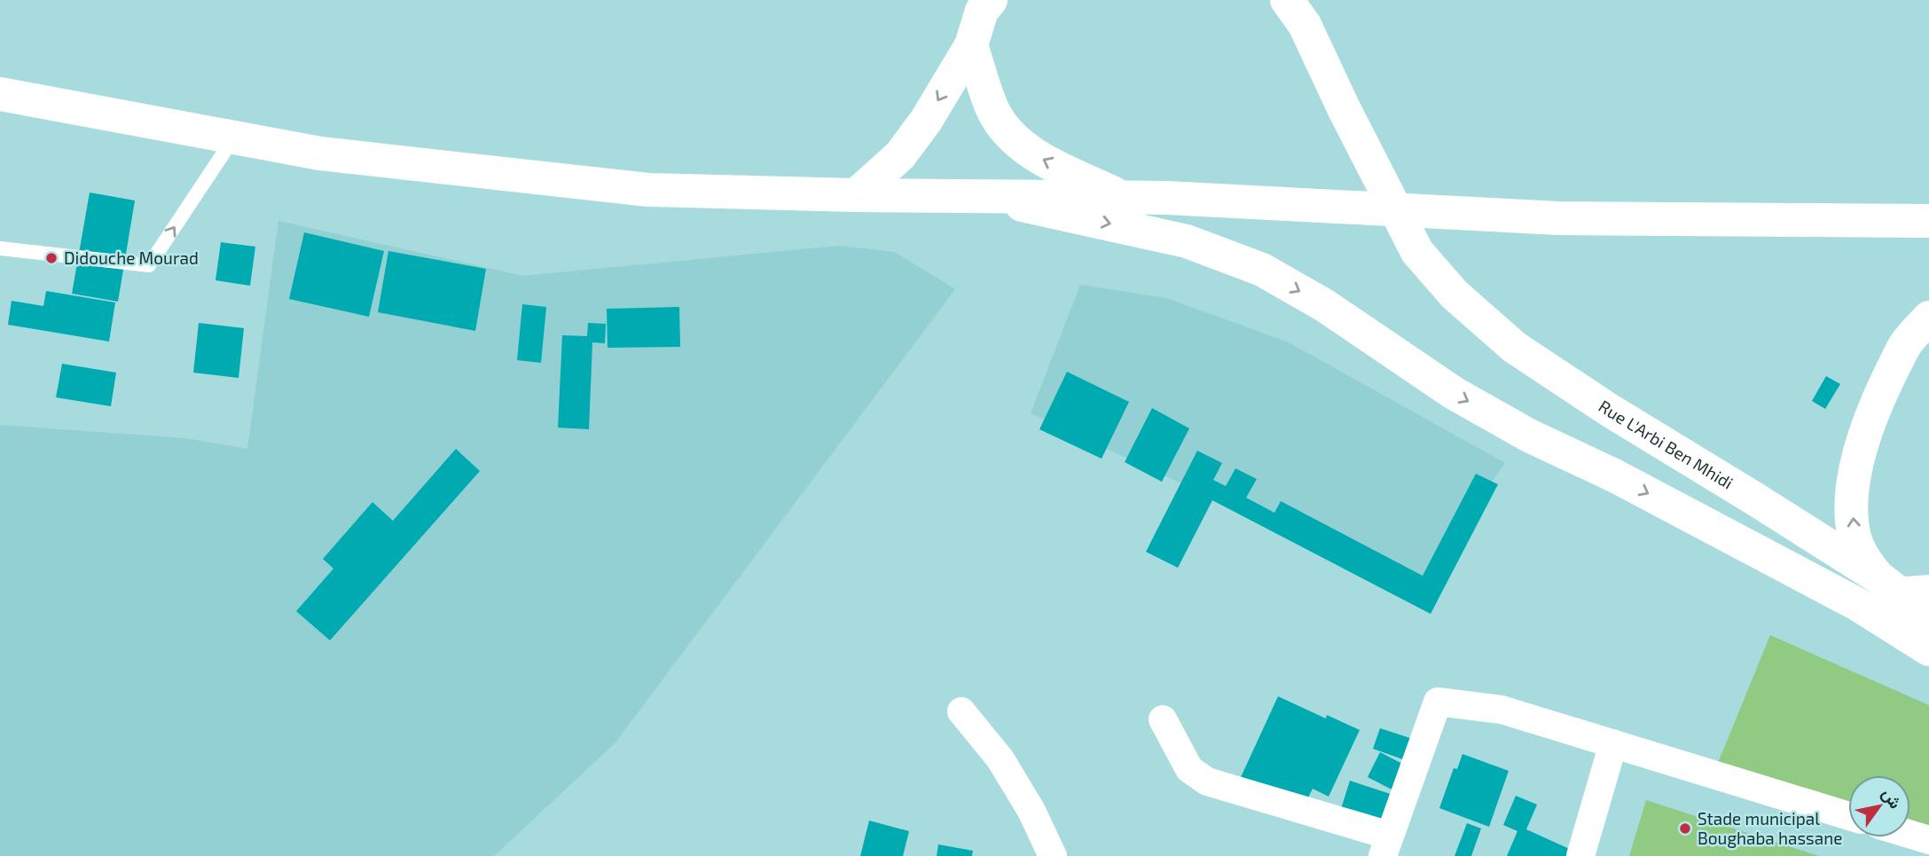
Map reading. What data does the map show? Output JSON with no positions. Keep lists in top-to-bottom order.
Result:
{
  "streets": {
    "main road": ["Rue L'Arbi Ben Mhidi"]
  },
  "places": ["Didouche Mourad", "Stade municipal Boughaba hassane"],
  "north": "top right"
}
